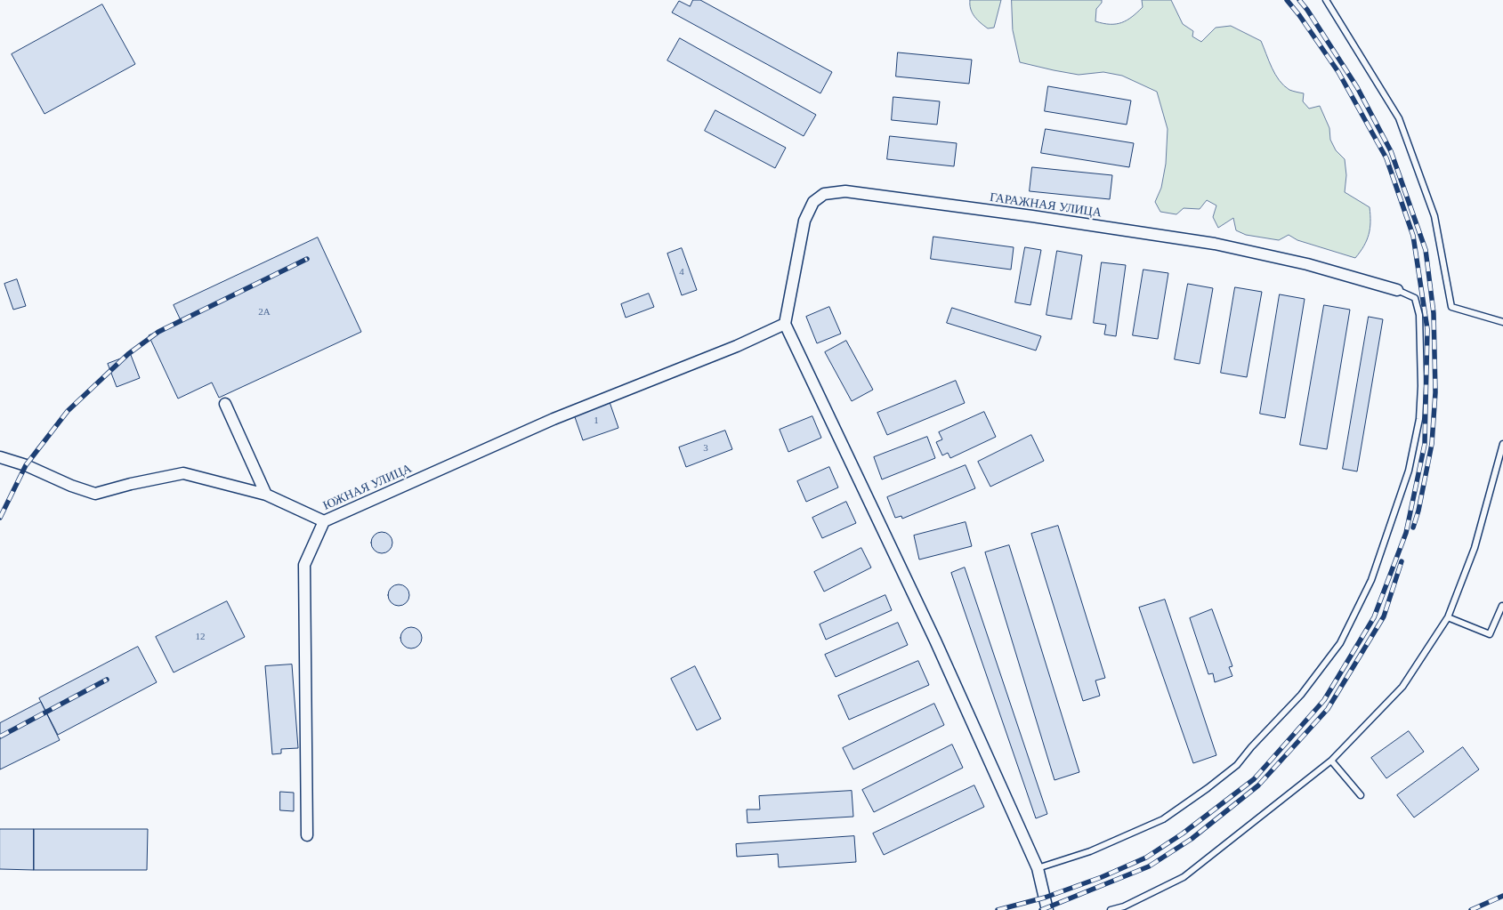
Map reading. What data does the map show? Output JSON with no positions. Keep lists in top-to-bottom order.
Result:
{
  "streets": {
    "street": ["ГАРАЖНАЯ УЛИЦА", "ЮЖНАЯ УЛИЦА"]
  },
  "crossings": [
    ["ГАРАЖНАЯ УЛИЦА", "ЮЖНАЯ УЛИЦА"]
  ],
  "house_numbers": [
    "4",
    "2А",
    "1",
    "3",
    "12"
  ]
}
